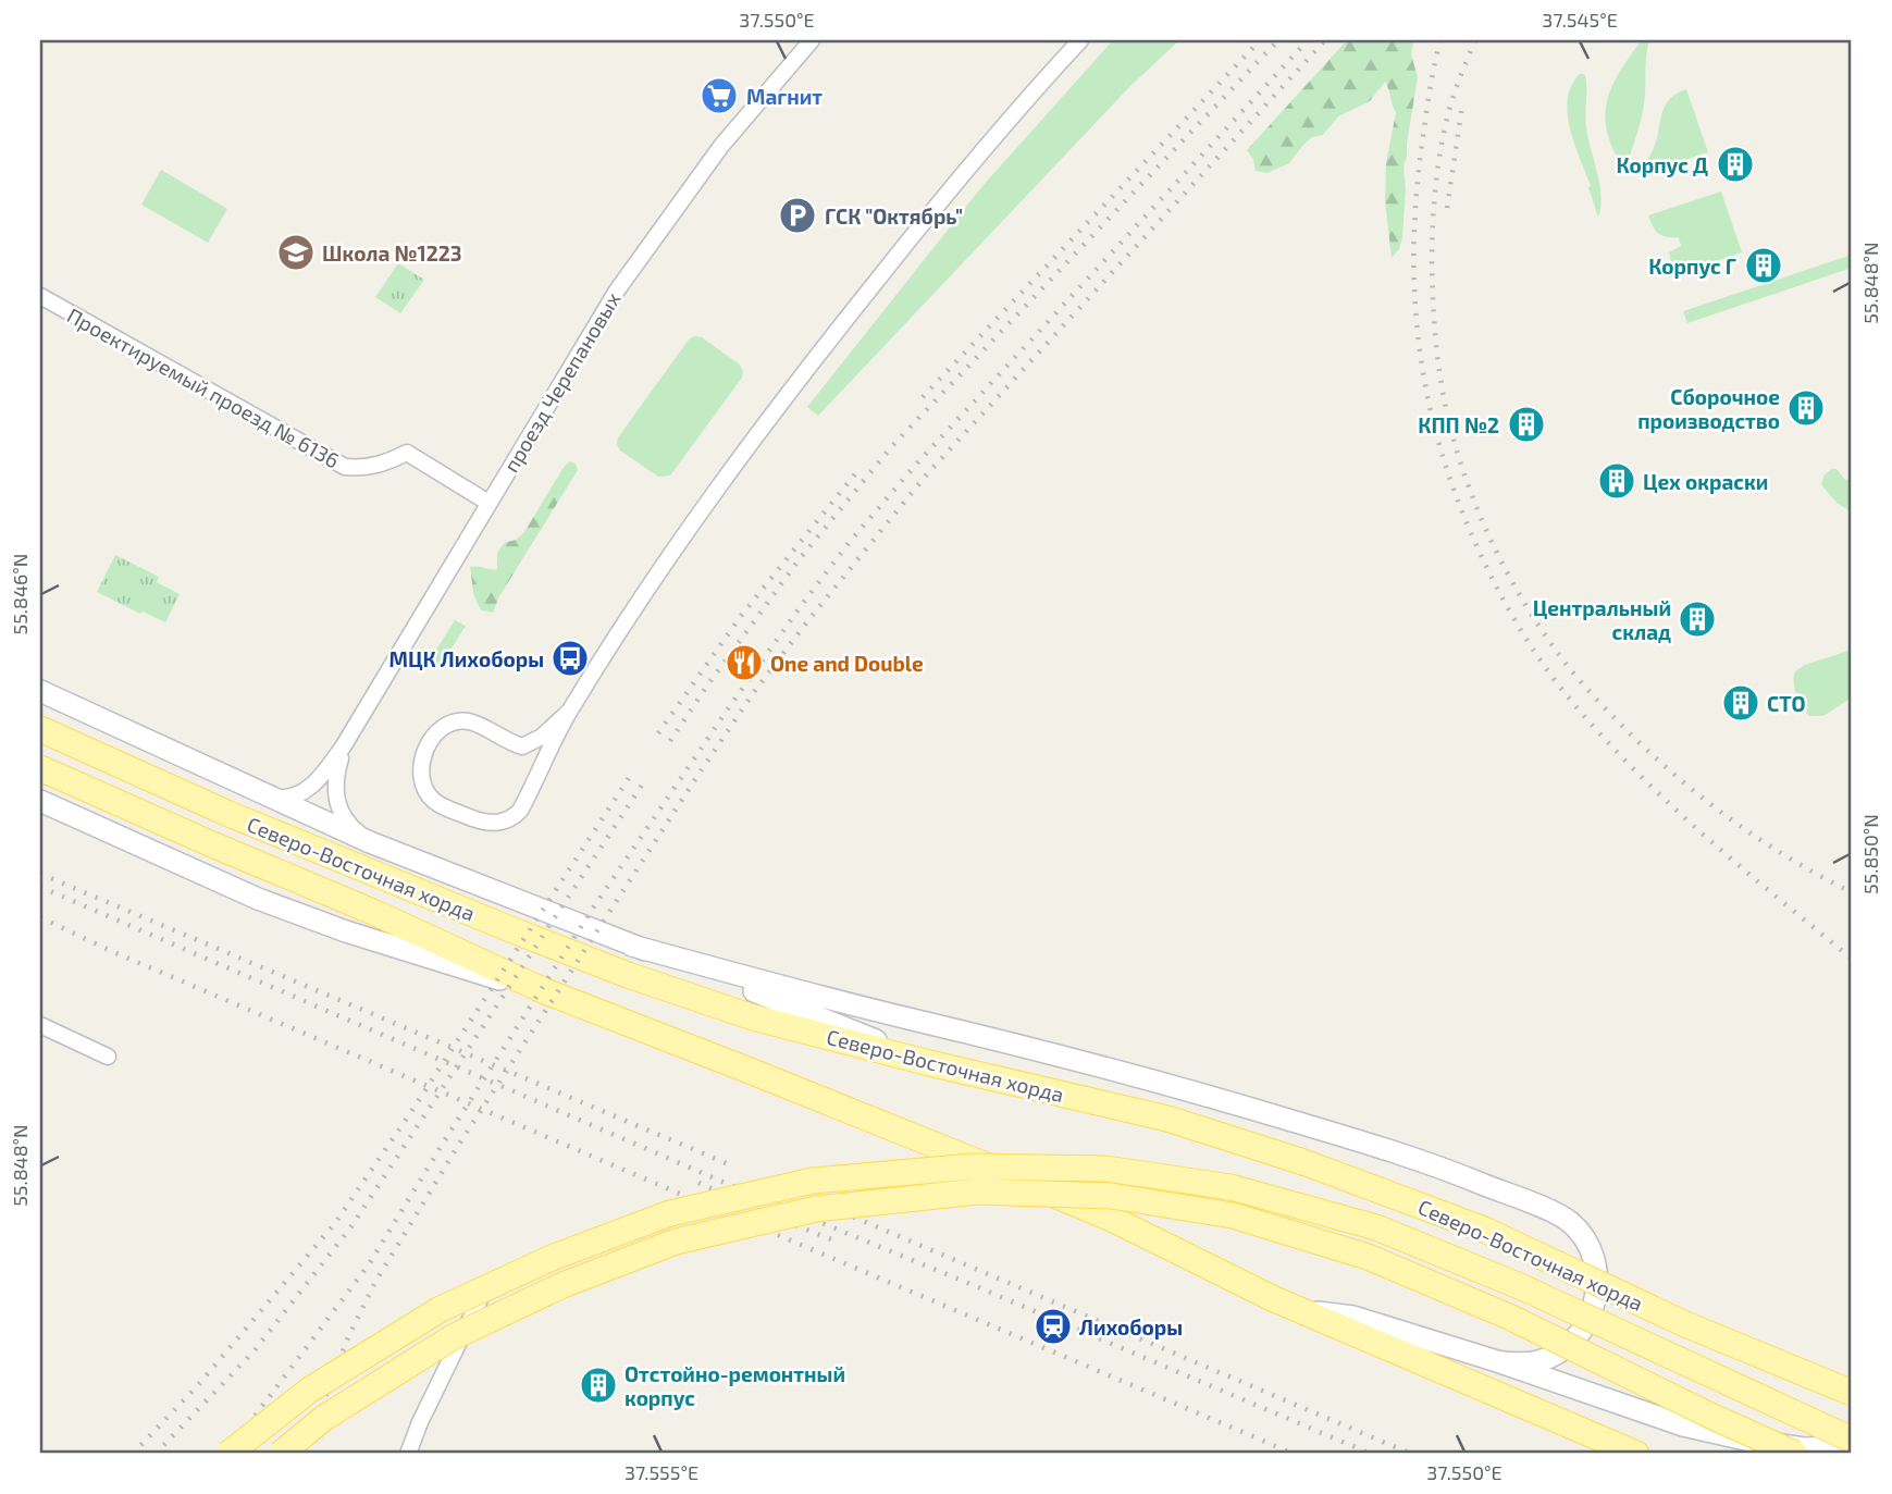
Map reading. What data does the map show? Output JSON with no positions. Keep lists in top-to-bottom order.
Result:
{
  "streets": {
    "main road": ["Северо-Восточная хорда"],
    "street": ["проезд Черепановых", "Проектируемый проезд № 6136"]
  },
  "crossings": [
    ["проезд Черепановых", "Проектируемый проезд № 6136"]
  ],
  "places": {
    "supermarket": ["Магнит"],
    "building": [
      "Корпус Д",
      "Корпус Г",
      "Сборочное производство",
      "КПП №2",
      "Цех окраски",
      "Центральный склад",
      "СТО",
      "Отстойно-ремонтный корпус"
    ],
    "parking": ["ГСК \"Октябрь\""],
    "school or university": ["Школа №1223"],
    "bus stop": ["МЦК Лихоборы"],
    "restaurant": ["One and Double"],
    "station": ["Лихоборы"]
  },
  "coordinates": [
    "37.550°E",
    "37.545°E",
    "55.848°N",
    "55.846°N",
    "55.850°N",
    "37.555°E"
  ]
}
